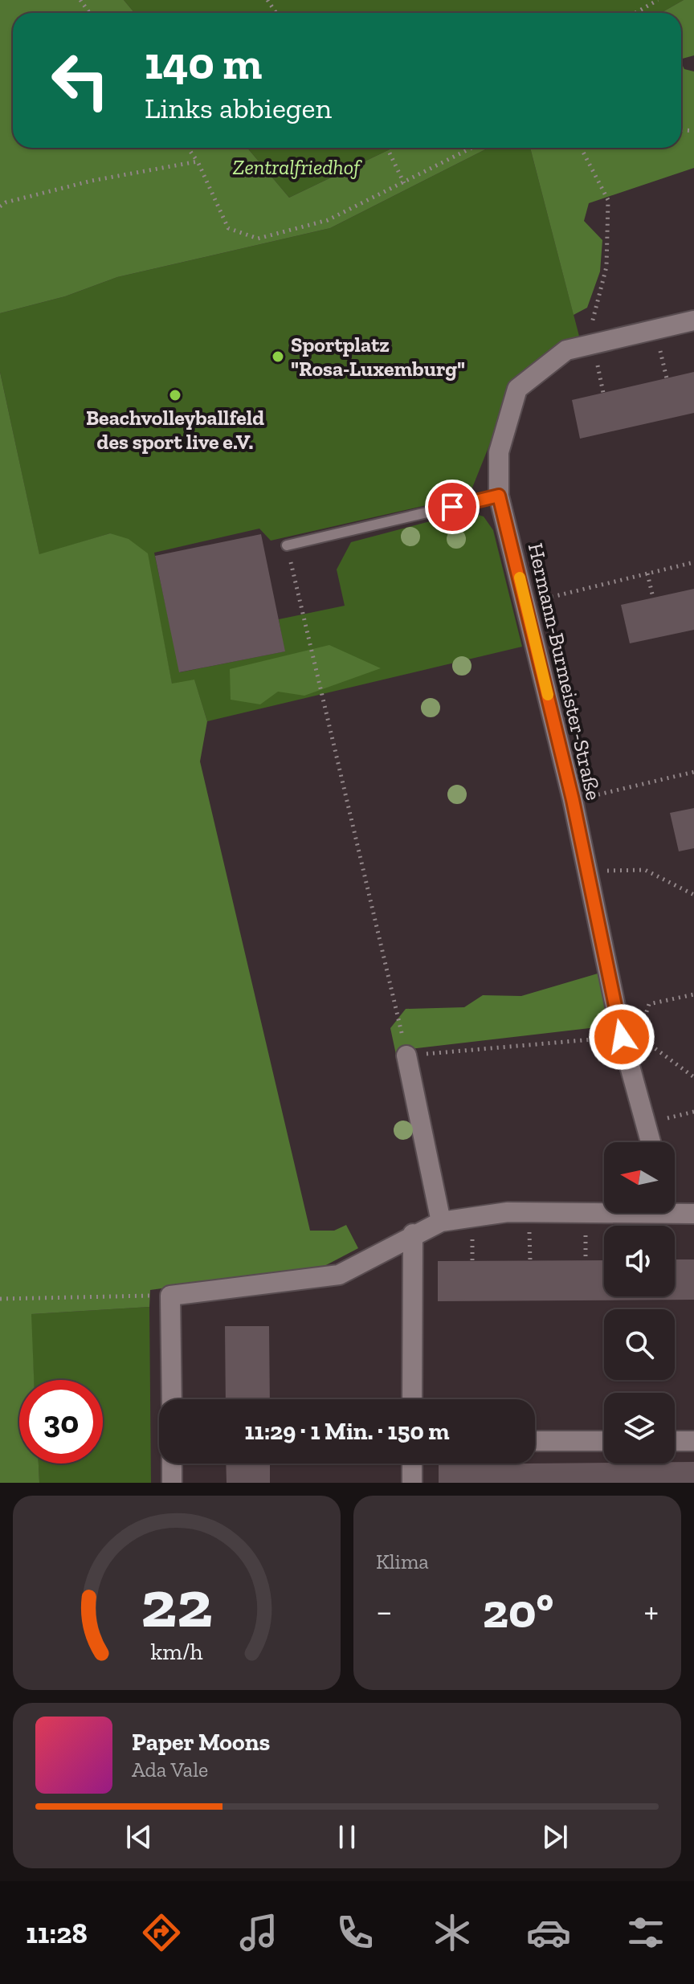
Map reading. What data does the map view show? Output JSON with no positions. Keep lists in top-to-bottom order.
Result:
{
  "streets": {
    "street": ["Hermann-Burmeister-Straße"]
  },
  "parks": ["Zentralfriedhof"],
  "places": ["Sportplatz \"Rosa-Luxemburg\"", "Beachvolleyballfeld des sport live e.V."],
  "north": "left",
  "page": {
    "turn": ["140 m", "Links abbiegen"],
    "limit": "30",
    "trip": "11:29 · 1 Min. · 150 m",
    "tile": "Klima",
    "heat": ["−", "20°", "+"],
    "song": ["Paper Moons", "Ada Vale"],
    "tabs": "11:28",
    "gauge": ["22", "km/h"]
  }
}
